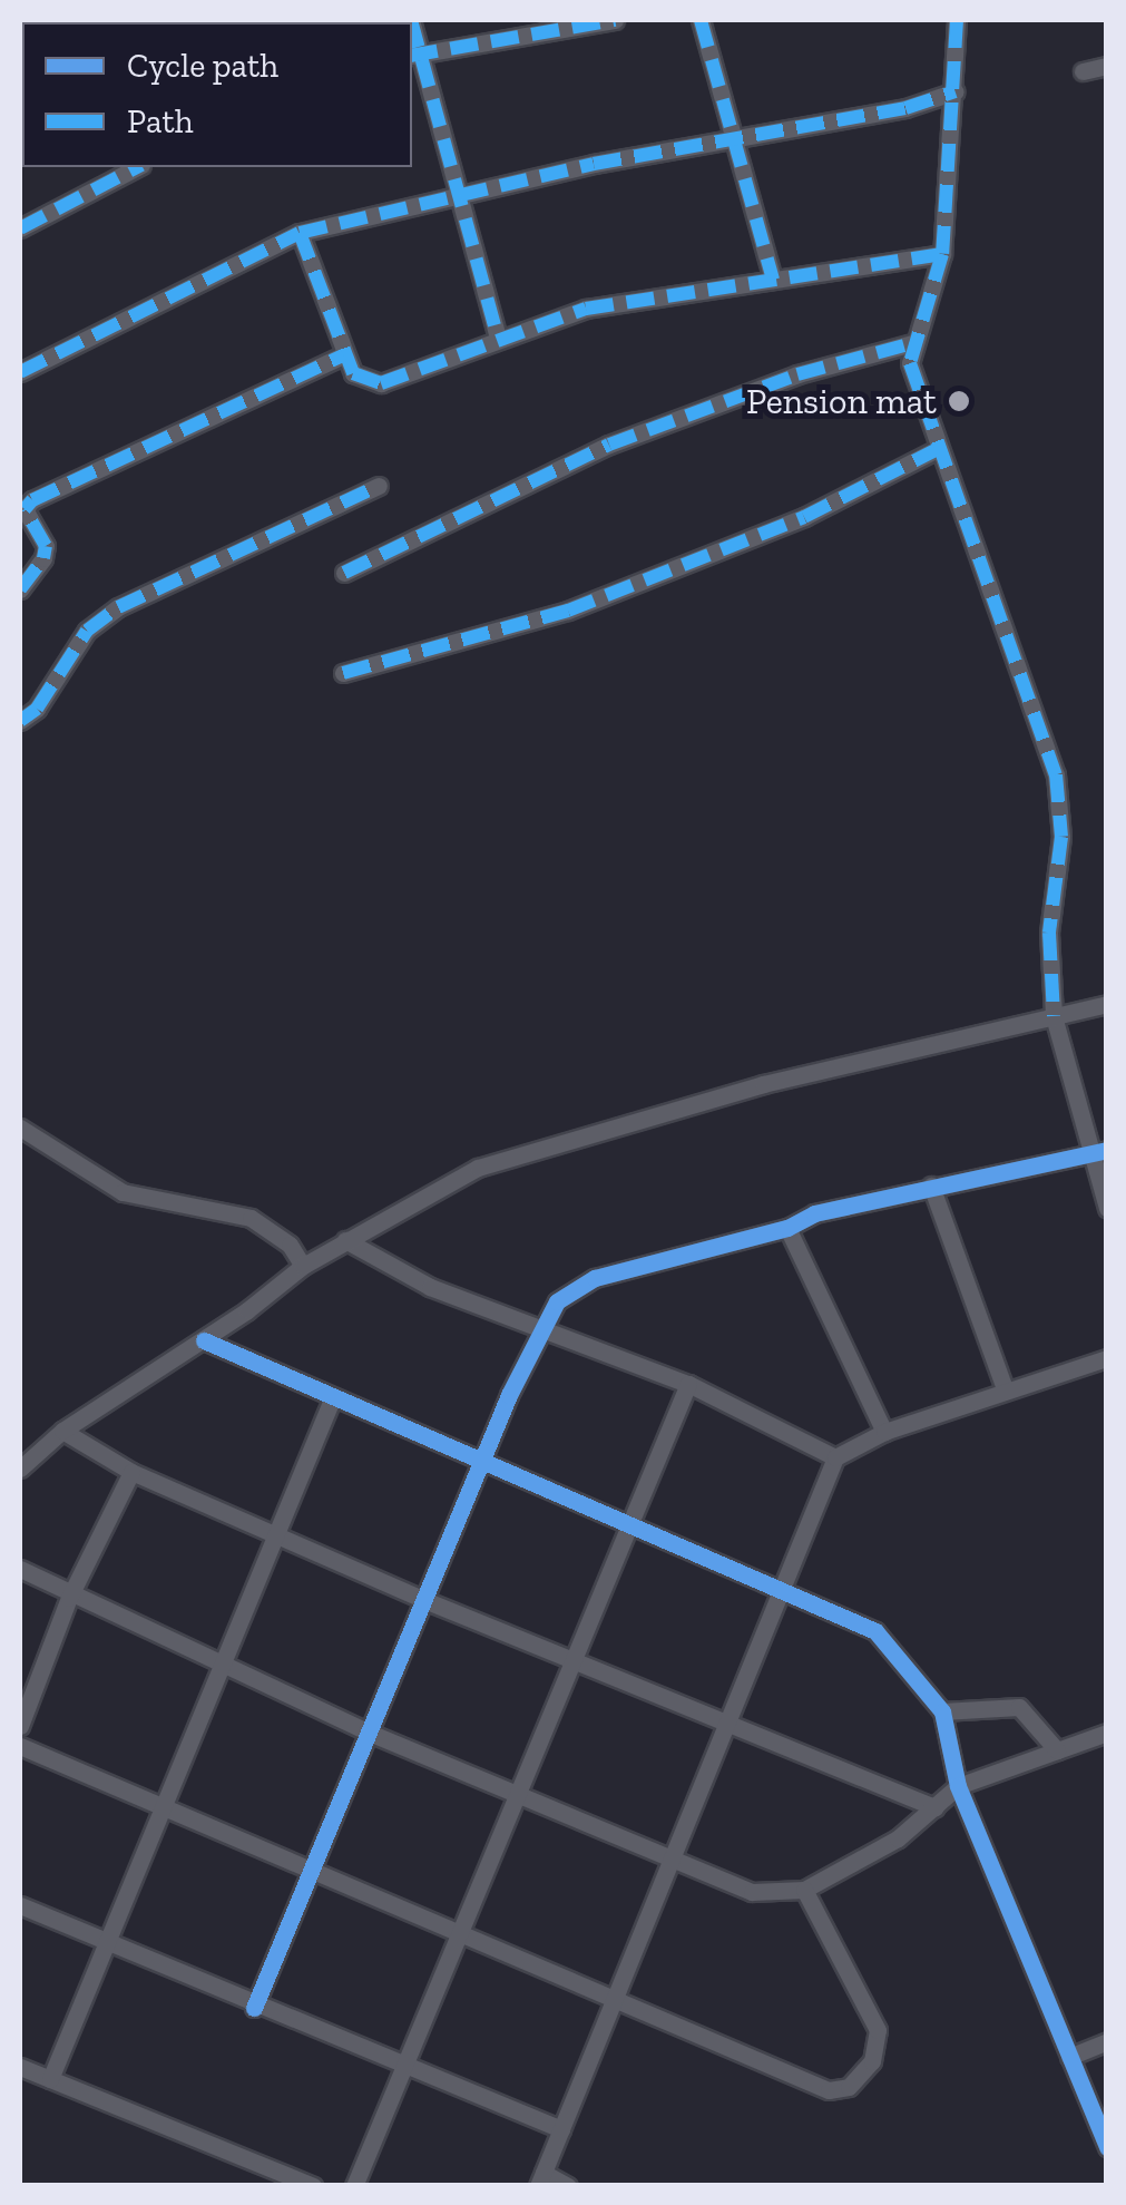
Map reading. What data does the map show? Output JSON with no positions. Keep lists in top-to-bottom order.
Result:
{
  "places": ["Pension mat"],
  "legend": ["Cycle path", "Path"]
}
